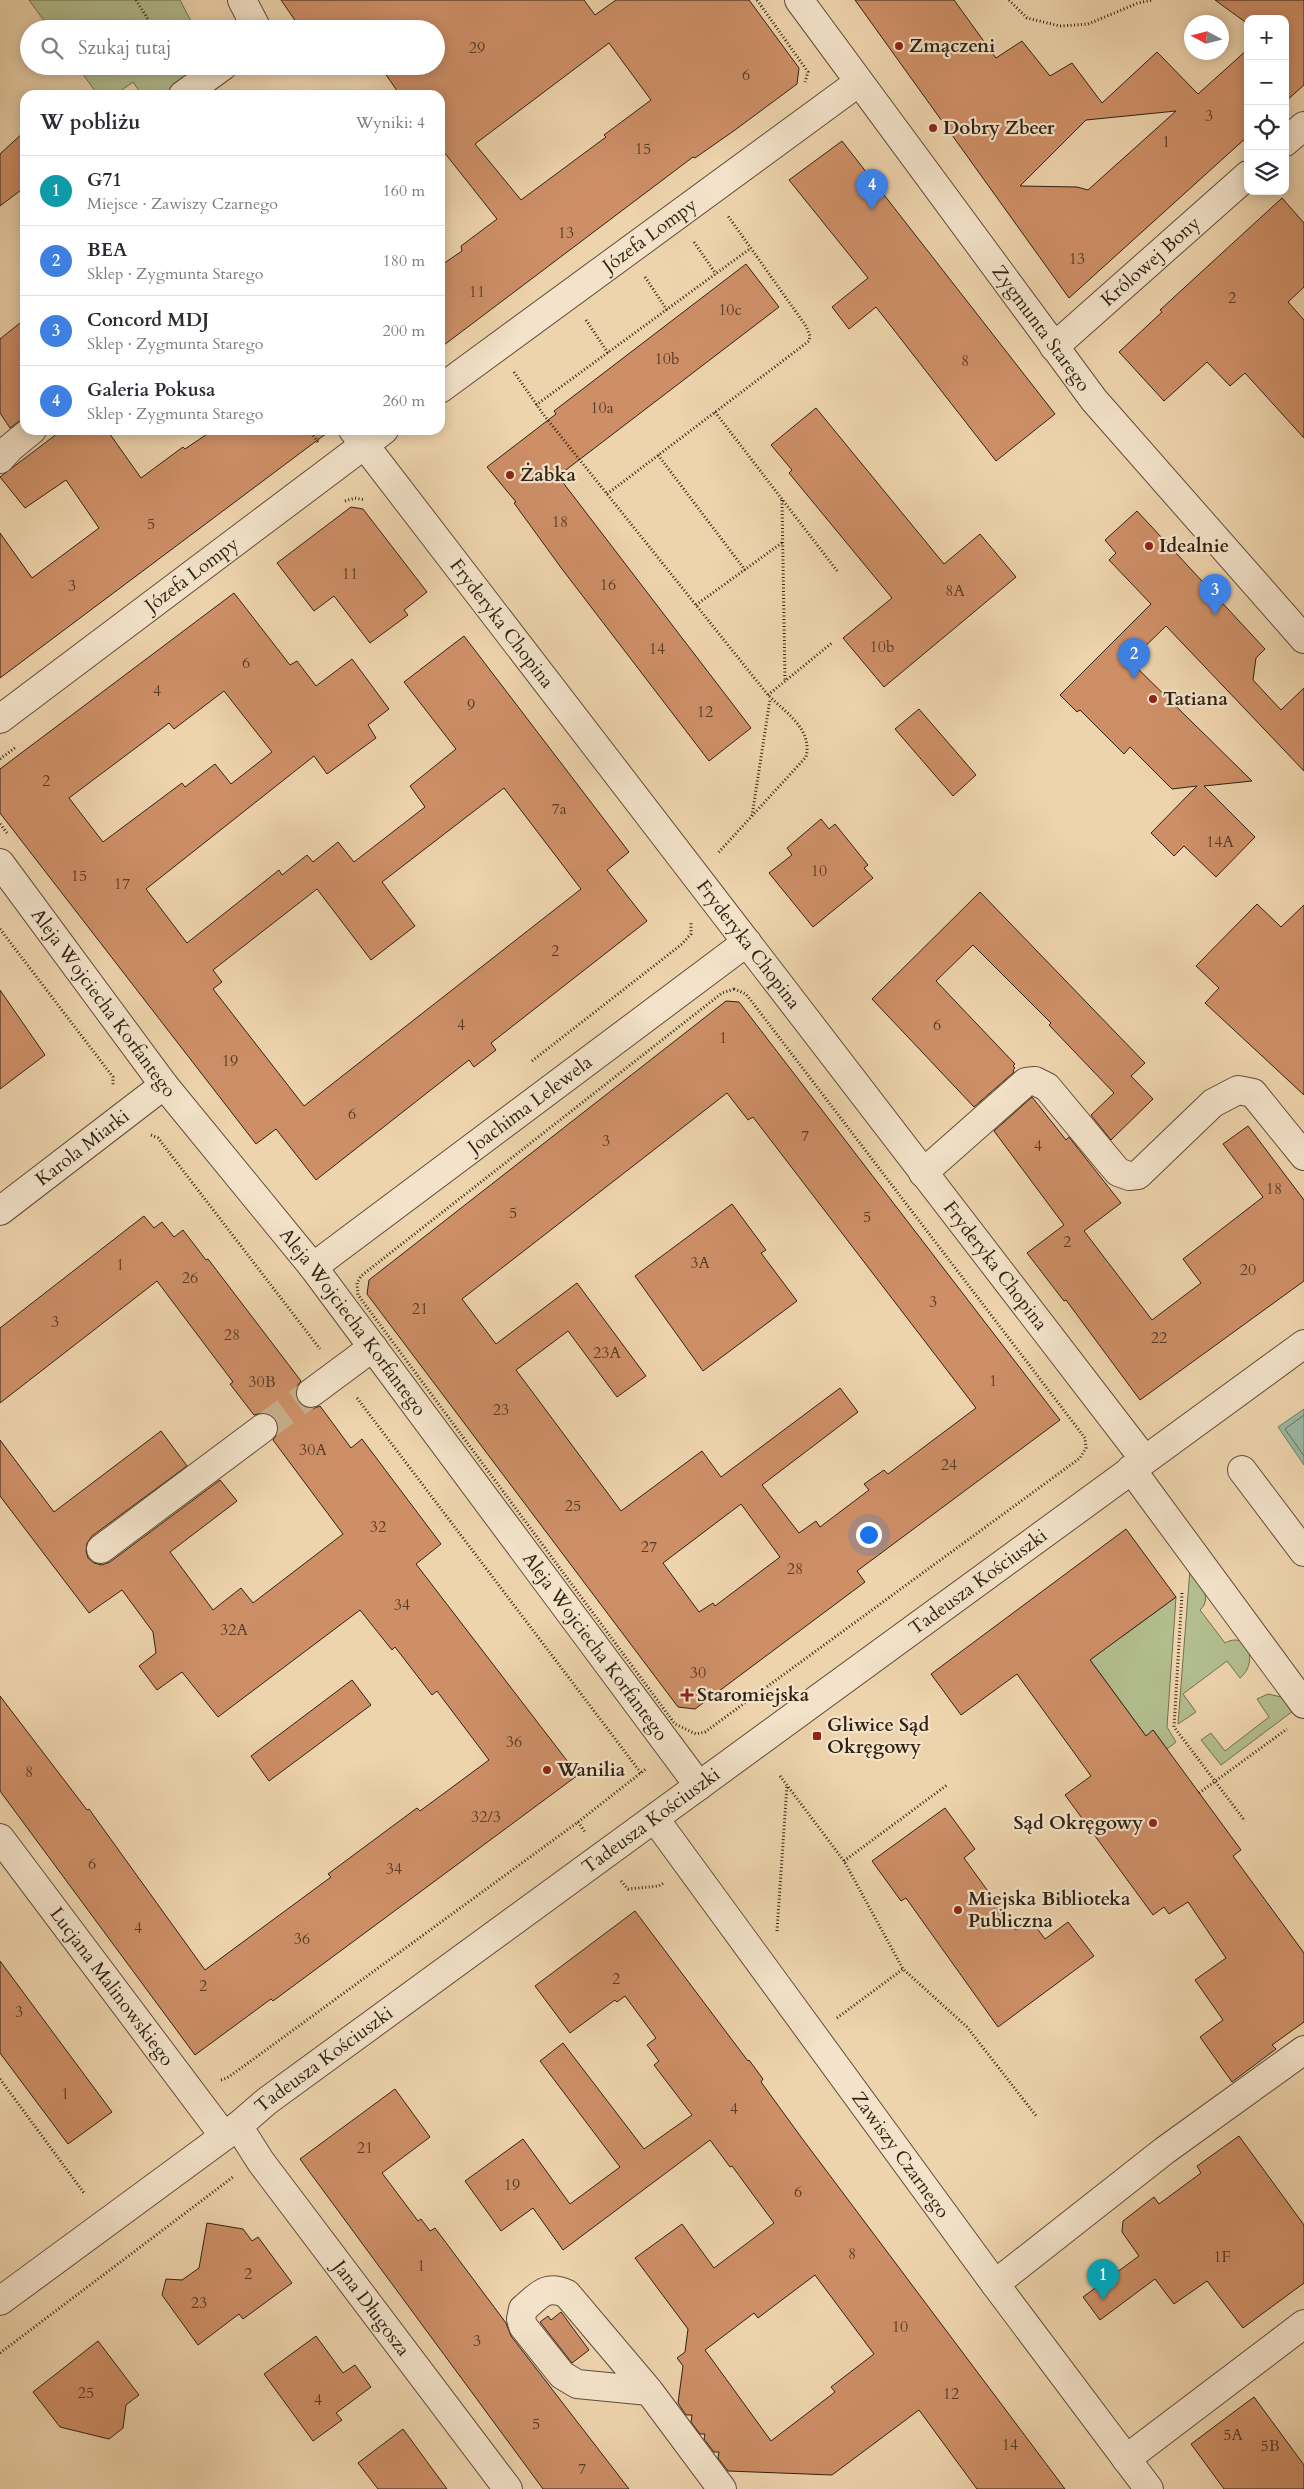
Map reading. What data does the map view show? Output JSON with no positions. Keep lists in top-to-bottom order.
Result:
{
  "streets": {
    "street": [
      "Józefa Lompy",
      "Królowej Bony",
      "Zygmunta Starego",
      "Fryderyka Chopina",
      "Aleja Wojciecha Korfantego",
      "Joachima Lelewela",
      "Karola Miarki",
      "Tadeusza Kościuszki",
      "Lucjana Malinowskiego",
      "Zawiszy Czarnego",
      "Jana Długosza"
    ]
  },
  "crossings": [
    ["Józefa Lompy", "Zygmunta Starego"],
    ["Józefa Lompy", "Fryderyka Chopina"],
    ["Królowej Bony", "Zygmunta Starego"],
    ["Fryderyka Chopina", "Joachima Lelewela"],
    ["Fryderyka Chopina", "Tadeusza Kościuszki"],
    ["Aleja Wojciecha Korfantego", "Joachima Lelewela"],
    ["Aleja Wojciecha Korfantego", "Karola Miarki"],
    ["Aleja Wojciecha Korfantego", "Tadeusza Kościuszki"],
    ["Tadeusza Kościuszki", "Lucjana Malinowskiego"],
    ["Tadeusza Kościuszki", "Zawiszy Czarnego"],
    ["Tadeusza Kościuszki", "Jana Długosza"],
    ["Lucjana Malinowskiego", "Jana Długosza"]
  ],
  "places": {
    "other": [
      "Zmączeni",
      "Dobry Zbeer",
      "Żabka",
      "Idealnie",
      "Tatiana",
      "Wanilia",
      "Sąd Okręgowy",
      "Miejska Biblioteka Publiczna"
    ],
    "health": ["Staromiejska"],
    "transit": ["Gliwice Sąd Okręgowy"]
  },
  "house_numbers": [
    "29",
    "6",
    "3",
    "1",
    "15",
    "13",
    "13",
    "11",
    "2",
    "10c",
    "10b",
    "8",
    "10a",
    "18",
    "5",
    "11",
    "16",
    "3",
    "8A",
    "10b",
    "14",
    "6",
    "4",
    "9",
    "12",
    "2",
    "7a",
    "14A",
    "10",
    "15",
    "17",
    "2",
    "4",
    "6",
    "1",
    "19",
    "6",
    "7",
    "3",
    "4",
    "18",
    "5",
    "5",
    "2",
    "3A",
    "1",
    "20",
    "26",
    "3",
    "21",
    "3",
    "28",
    "22",
    "23A",
    "1",
    "30B",
    "23",
    "30A",
    "24",
    "25",
    "32",
    "27",
    "28",
    "34",
    "32A",
    "30",
    "36",
    "8",
    "32/3",
    "6",
    "34",
    "4",
    "36",
    "2",
    "2",
    "3",
    "1",
    "4",
    "21",
    "19",
    "6",
    "8",
    "1F",
    "1",
    "2",
    "23",
    "10",
    "3",
    "25",
    "12",
    "4",
    "5",
    "5A",
    "14",
    "5B",
    "7"
  ],
  "north": "left",
  "page": {
    "map_buttons": ["+", "−"],
    "search": "Szukaj tutaj",
    "heading": ["W pobliżu", "Wyniki: 4"],
    "list": [
      {
        "mark": "1",
        "name": "G71",
        "note": "Miejsce · Zawiszy Czarnego",
        "value": "160 m"
      },
      {
        "mark": "2",
        "name": "BEA",
        "note": "Sklep · Zygmunta Starego",
        "value": "180 m"
      },
      {
        "mark": "3",
        "name": "Concord MDJ",
        "note": "Sklep · Zygmunta Starego",
        "value": "200 m"
      },
      {
        "mark": "4",
        "name": "Galeria Pokusa",
        "note": "Sklep · Zygmunta Starego",
        "value": "260 m"
      }
    ],
    "pins": [
      "4",
      "3",
      "2",
      "1"
    ]
  }
}
